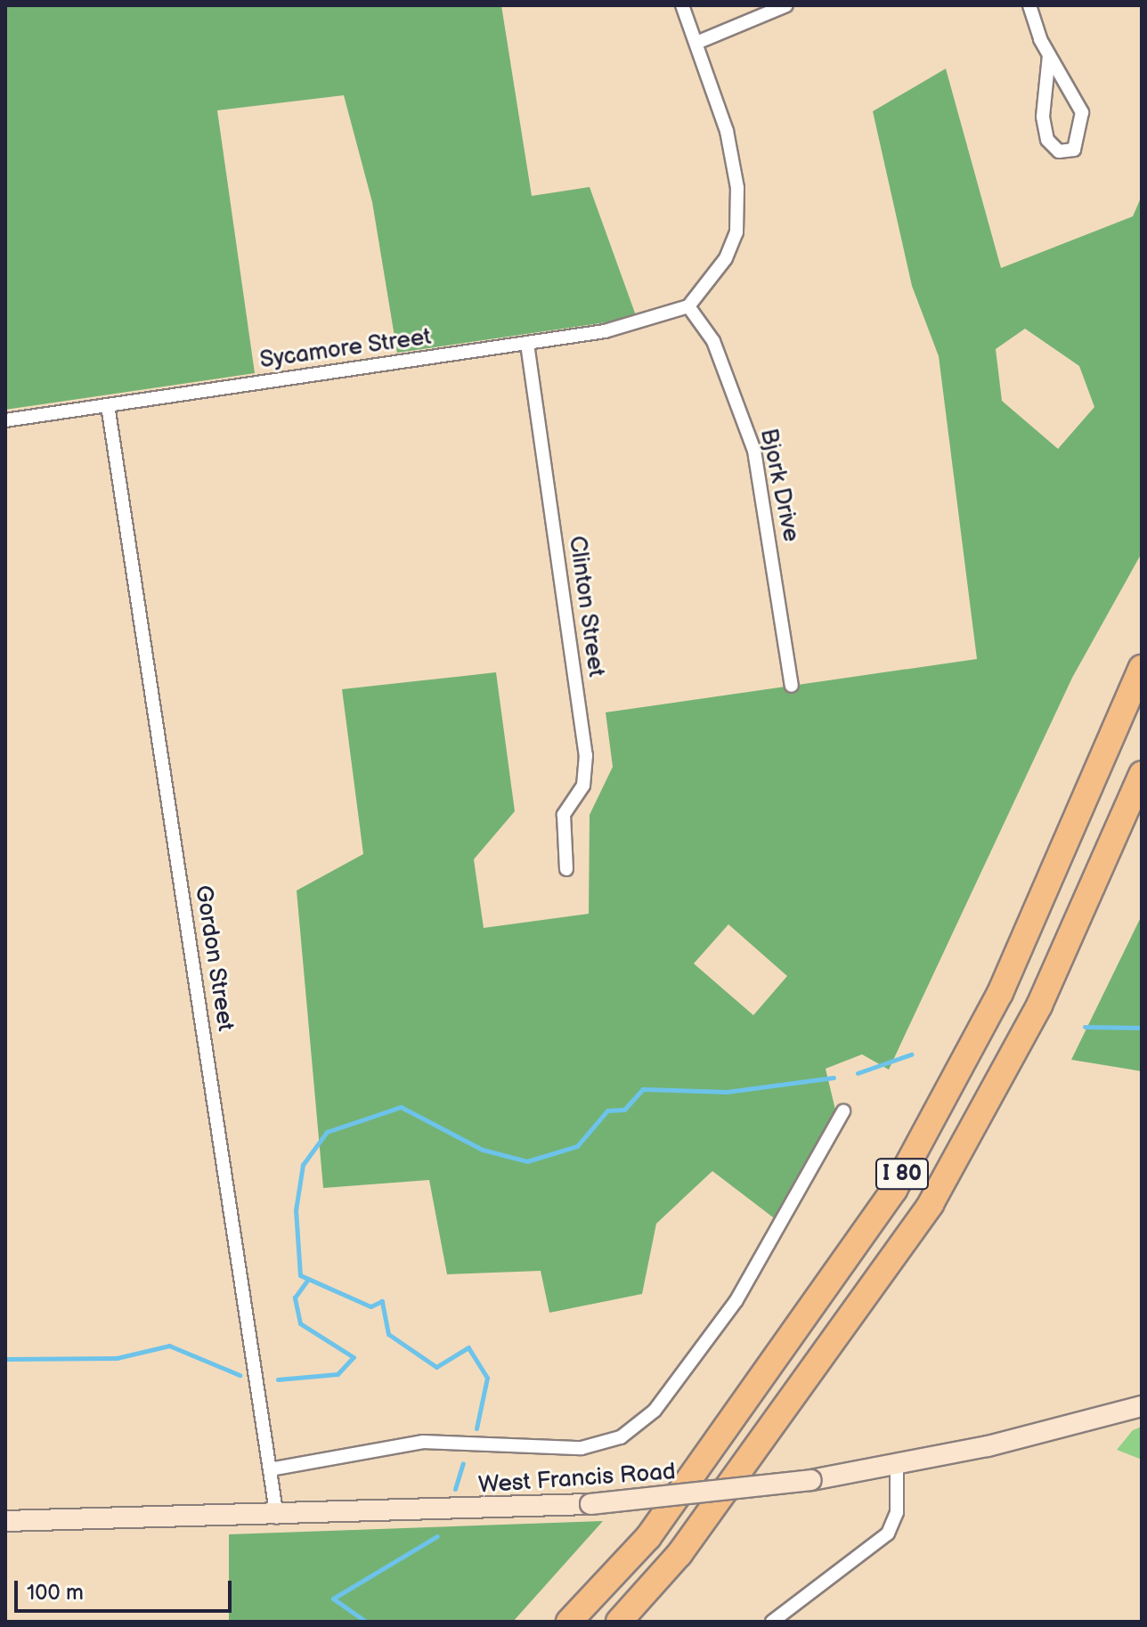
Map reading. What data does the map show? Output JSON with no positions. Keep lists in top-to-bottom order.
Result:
{
  "streets": {
    "highway": ["I 80"],
    "street": [
      "Sycamore Street",
      "Bjork Drive",
      "Clinton Street",
      "Gordon Street",
      "West Francis Road"
    ]
  },
  "crossings": [
    ["Sycamore Street", "Bjork Drive"],
    ["Sycamore Street", "Clinton Street"],
    ["Sycamore Street", "Gordon Street"],
    ["Gordon Street", "West Francis Road"]
  ],
  "scale_bar": "100 m"
}
